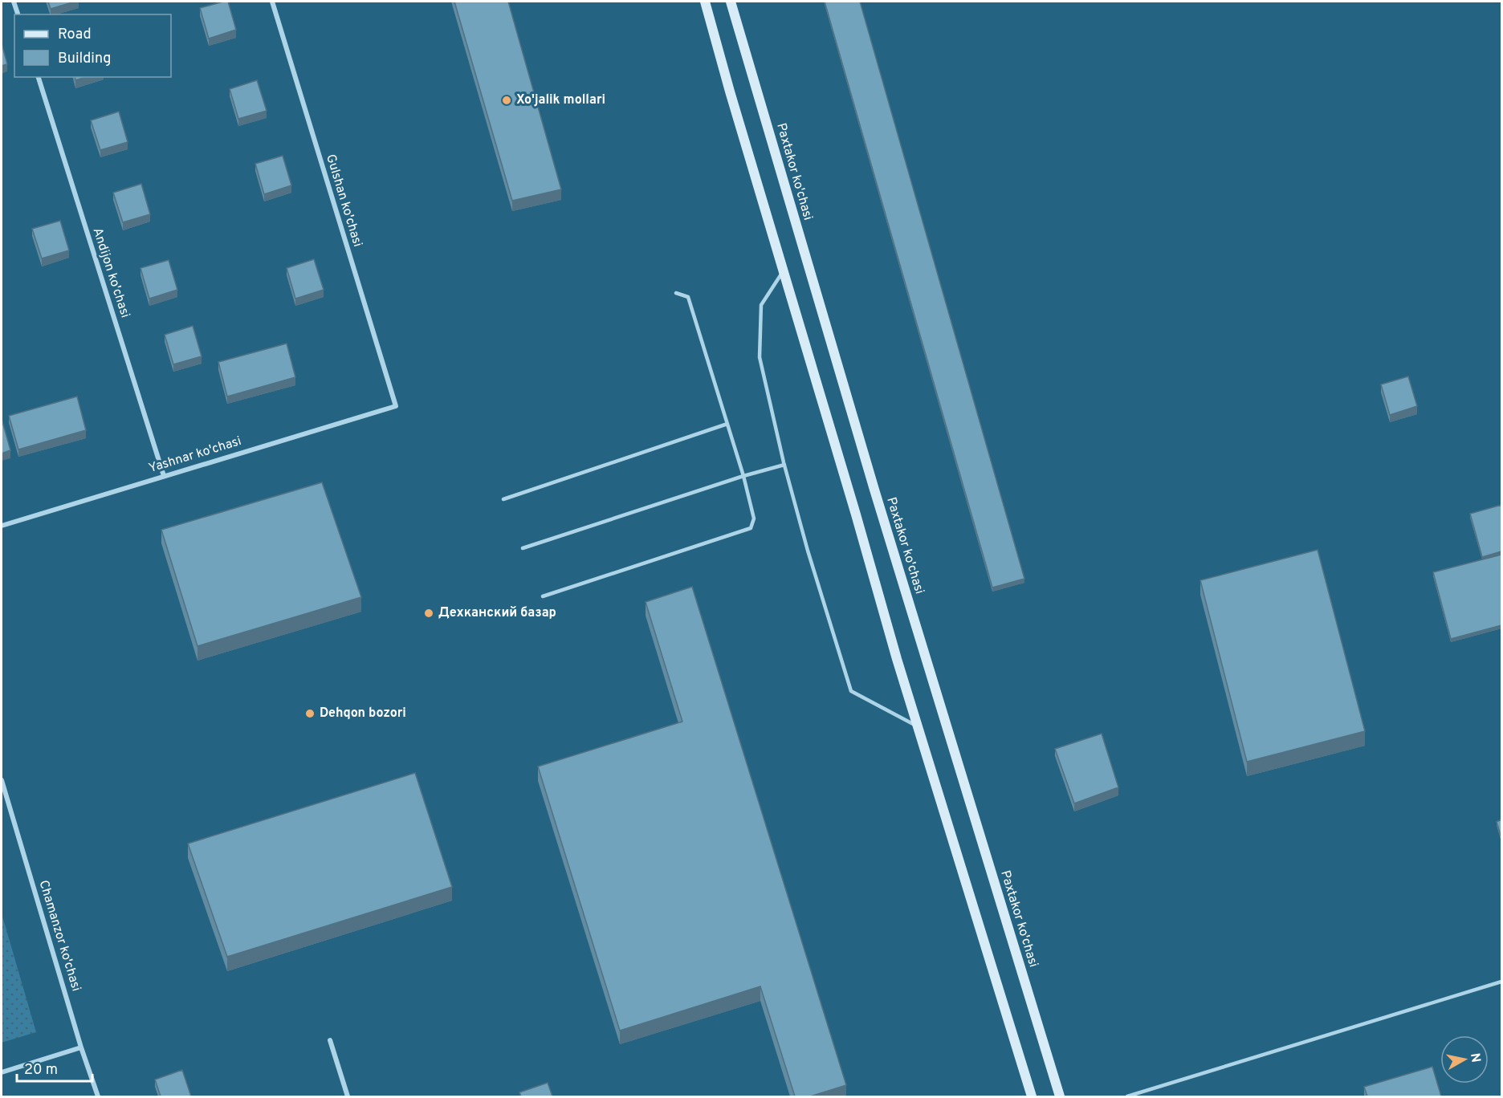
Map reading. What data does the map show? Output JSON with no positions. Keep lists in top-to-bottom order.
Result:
{
  "streets": {
    "main road": ["Paxtakor ko'chasi"],
    "street": [
      "Gulshan ko'chasi",
      "Andijon ko'chasi",
      "Yashnar ko'chasi",
      "Chamanzor ko'chasi"
    ]
  },
  "crossings": [
    ["Gulshan ko'chasi", "Yashnar ko'chasi"],
    ["Andijon ko'chasi", "Yashnar ko'chasi"]
  ],
  "places": ["Xo'jalik mollari", "Дехканский базар", "Dehqon bozori"],
  "legend": ["Road", "Building"],
  "scale_bar": "20 m",
  "north": "right"
}
